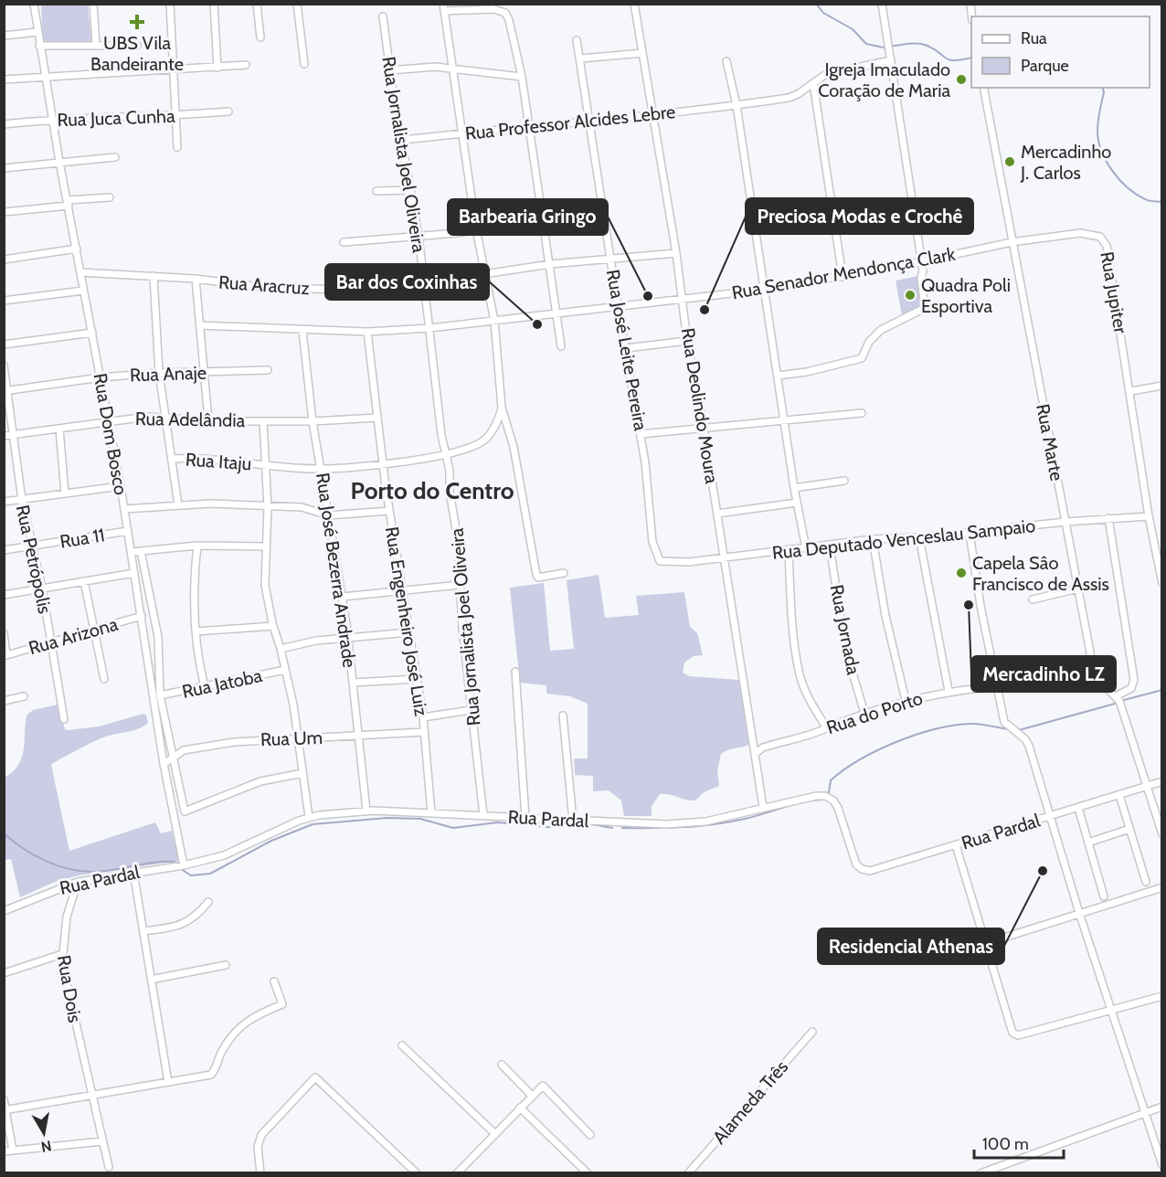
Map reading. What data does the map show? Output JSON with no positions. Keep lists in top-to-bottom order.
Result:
{
  "streets": {
    "street": [
      "Rua Juca Cunha",
      "Rua Professor Alcides Lebre",
      "Rua Jornalista Joel Oliveira",
      "Rua Senador Mendonça Clark",
      "Rua Aracruz",
      "Rua Jupiter",
      "Rua José Leite Pereira",
      "Rua Anaje",
      "Rua Deolindo Moura",
      "Rua Adelândia",
      "Rua Dom Bosco",
      "Rua Marte",
      "Rua Itaju",
      "Rua 11",
      "Rua Deputado Venceslau Sampaio",
      "Rua Petrópolis",
      "Rua José Bezerra Andrade",
      "Rua Engenheiro José Luiz",
      "Rua Jornada",
      "Rua Arizona",
      "Rua Jatoba",
      "Rua do Porto",
      "Rua Um",
      "Rua Pardal",
      "Rua Dois",
      "Alameda Três"
    ]
  },
  "crossings": [
    ["Rua Juca Cunha", "Rua Dom Bosco"],
    ["Rua Professor Alcides Lebre", "Rua Jornalista Joel Oliveira"],
    ["Rua Professor Alcides Lebre", "Rua José Leite Pereira"],
    ["Rua Professor Alcides Lebre", "Rua Deolindo Moura"],
    ["Rua Jornalista Joel Oliveira", "Rua Senador Mendonça Clark"],
    ["Rua Jornalista Joel Oliveira", "Rua Aracruz"],
    ["Rua Jornalista Joel Oliveira", "Rua Pardal"],
    ["Rua Senador Mendonça Clark", "Rua Jupiter"],
    ["Rua Senador Mendonça Clark", "Rua José Leite Pereira"],
    ["Rua Senador Mendonça Clark", "Rua Deolindo Moura"],
    ["Rua Senador Mendonça Clark", "Rua Marte"],
    ["Rua Senador Mendonça Clark", "Rua José Bezerra Andrade"],
    ["Rua Senador Mendonça Clark", "Rua Engenheiro José Luiz"],
    ["Rua Aracruz", "Rua José Leite Pereira"],
    ["Rua Aracruz", "Rua Deolindo Moura"],
    ["Rua Aracruz", "Rua Dom Bosco"],
    ["Rua Jupiter", "Rua Deputado Venceslau Sampaio"],
    ["Rua José Leite Pereira", "Rua Deputado Venceslau Sampaio"],
    ["Rua Anaje", "Rua Dom Bosco"],
    ["Rua Anaje", "Rua Petrópolis"],
    ["Rua Deolindo Moura", "Rua Deputado Venceslau Sampaio"],
    ["Rua Deolindo Moura", "Rua do Porto"],
    ["Rua Deolindo Moura", "Rua Pardal"],
    ["Rua Adelândia", "Rua Dom Bosco"],
    ["Rua Adelândia", "Rua Petrópolis"],
    ["Rua Adelândia", "Rua José Bezerra Andrade"],
    ["Rua Adelândia", "Rua Engenheiro José Luiz"],
    ["Rua Dom Bosco", "Rua 11"],
    ["Rua Dom Bosco", "Rua Arizona"],
    ["Rua Dom Bosco", "Rua Um"],
    ["Rua Dom Bosco", "Rua Pardal"],
    ["Rua Marte", "Rua Deputado Venceslau Sampaio"],
    ["Rua Marte", "Rua Pardal"],
    ["Rua 11", "Rua Petrópolis"],
    ["Rua Deputado Venceslau Sampaio", "Rua Jornada"],
    ["Rua Petrópolis", "Rua Arizona"],
    ["Rua José Bezerra Andrade", "Rua Um"],
    ["Rua José Bezerra Andrade", "Rua Pardal"],
    ["Rua Engenheiro José Luiz", "Rua Um"],
    ["Rua Engenheiro José Luiz", "Rua Pardal"],
    ["Rua Jornada", "Rua do Porto"],
    ["Rua Pardal", "Rua Dois"]
  ],
  "districts": ["Porto do Centro"],
  "places": {
    "health": ["UBS Vila Bandeirante"],
    "other": [
      "Igreja Imaculado Coração de Maria",
      "Mercadinho J. Carlos",
      "Quadra Poli Esportiva",
      "Barbearia Gringo",
      "Preciosa Modas e Crochê",
      "Bar dos Coxinhas",
      "Capela Sâo Francisco de Assis",
      "Mercadinho LZ",
      "Residencial Athenas"
    ]
  },
  "legend": ["Rua", "Parque"],
  "scale_bar": "100 m",
  "north": "bottom"
}
